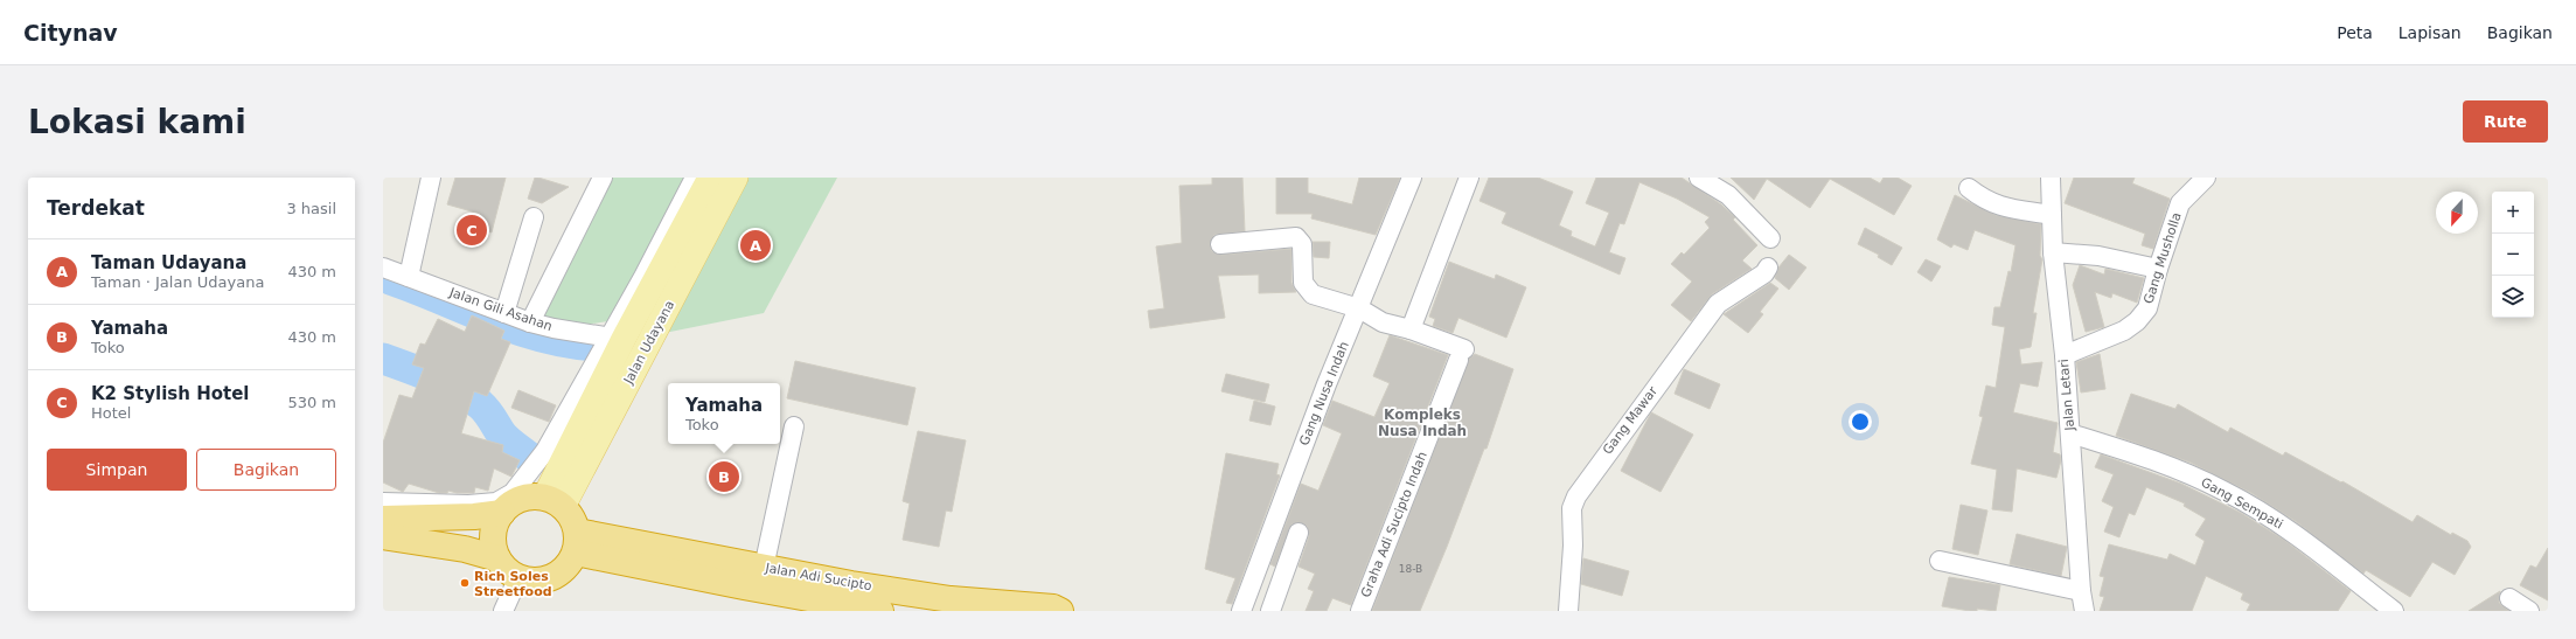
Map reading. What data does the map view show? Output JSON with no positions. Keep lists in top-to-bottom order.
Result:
{
  "streets": {
    "highway": ["Jalan Adi Sucipto"],
    "main road": ["Jalan Udayana"],
    "street": [
      "Gang Musholla",
      "Jalan Gili Asahan",
      "Gang Nusa Indah",
      "Jalan Letari",
      "Gang Mawar",
      "Gang Sempati",
      "Graha Adi Sucipto Indah"
    ]
  },
  "crossings": [
    ["Gang Musholla", "Jalan Letari"],
    ["Jalan Gili Asahan", "Jalan Udayana"],
    ["Jalan Udayana", "Jalan Adi Sucipto"],
    ["Jalan Letari", "Gang Sempati"]
  ],
  "districts": ["Kompleks Nusa Indah"],
  "places": ["Rich Soles Streetfood"],
  "house_numbers": ["18-B"],
  "north": "bottom",
  "page": {
    "header": "Citynav",
    "nav": ["Peta", "Lapisan", "Bagikan"],
    "buttons": [
      "Rute",
      ["Simpan", "Bagikan"]
    ],
    "title": "Lokasi kami",
    "heading": ["Terdekat", "3 hasil"],
    "map_buttons": ["+", "−"],
    "pins": ["C", "A", "B"],
    "list": [
      {
        "mark": "A",
        "name": "Taman Udayana",
        "note": "Taman · Jalan Udayana",
        "value": "430 m"
      },
      {
        "mark": "B",
        "name": "Yamaha",
        "note": "Toko",
        "value": "430 m"
      },
      {
        "mark": "C",
        "name": "K2 Stylish Hotel",
        "note": "Hotel",
        "value": "530 m"
      }
    ],
    "popup": ["Yamaha", "Toko"]
  }
}
